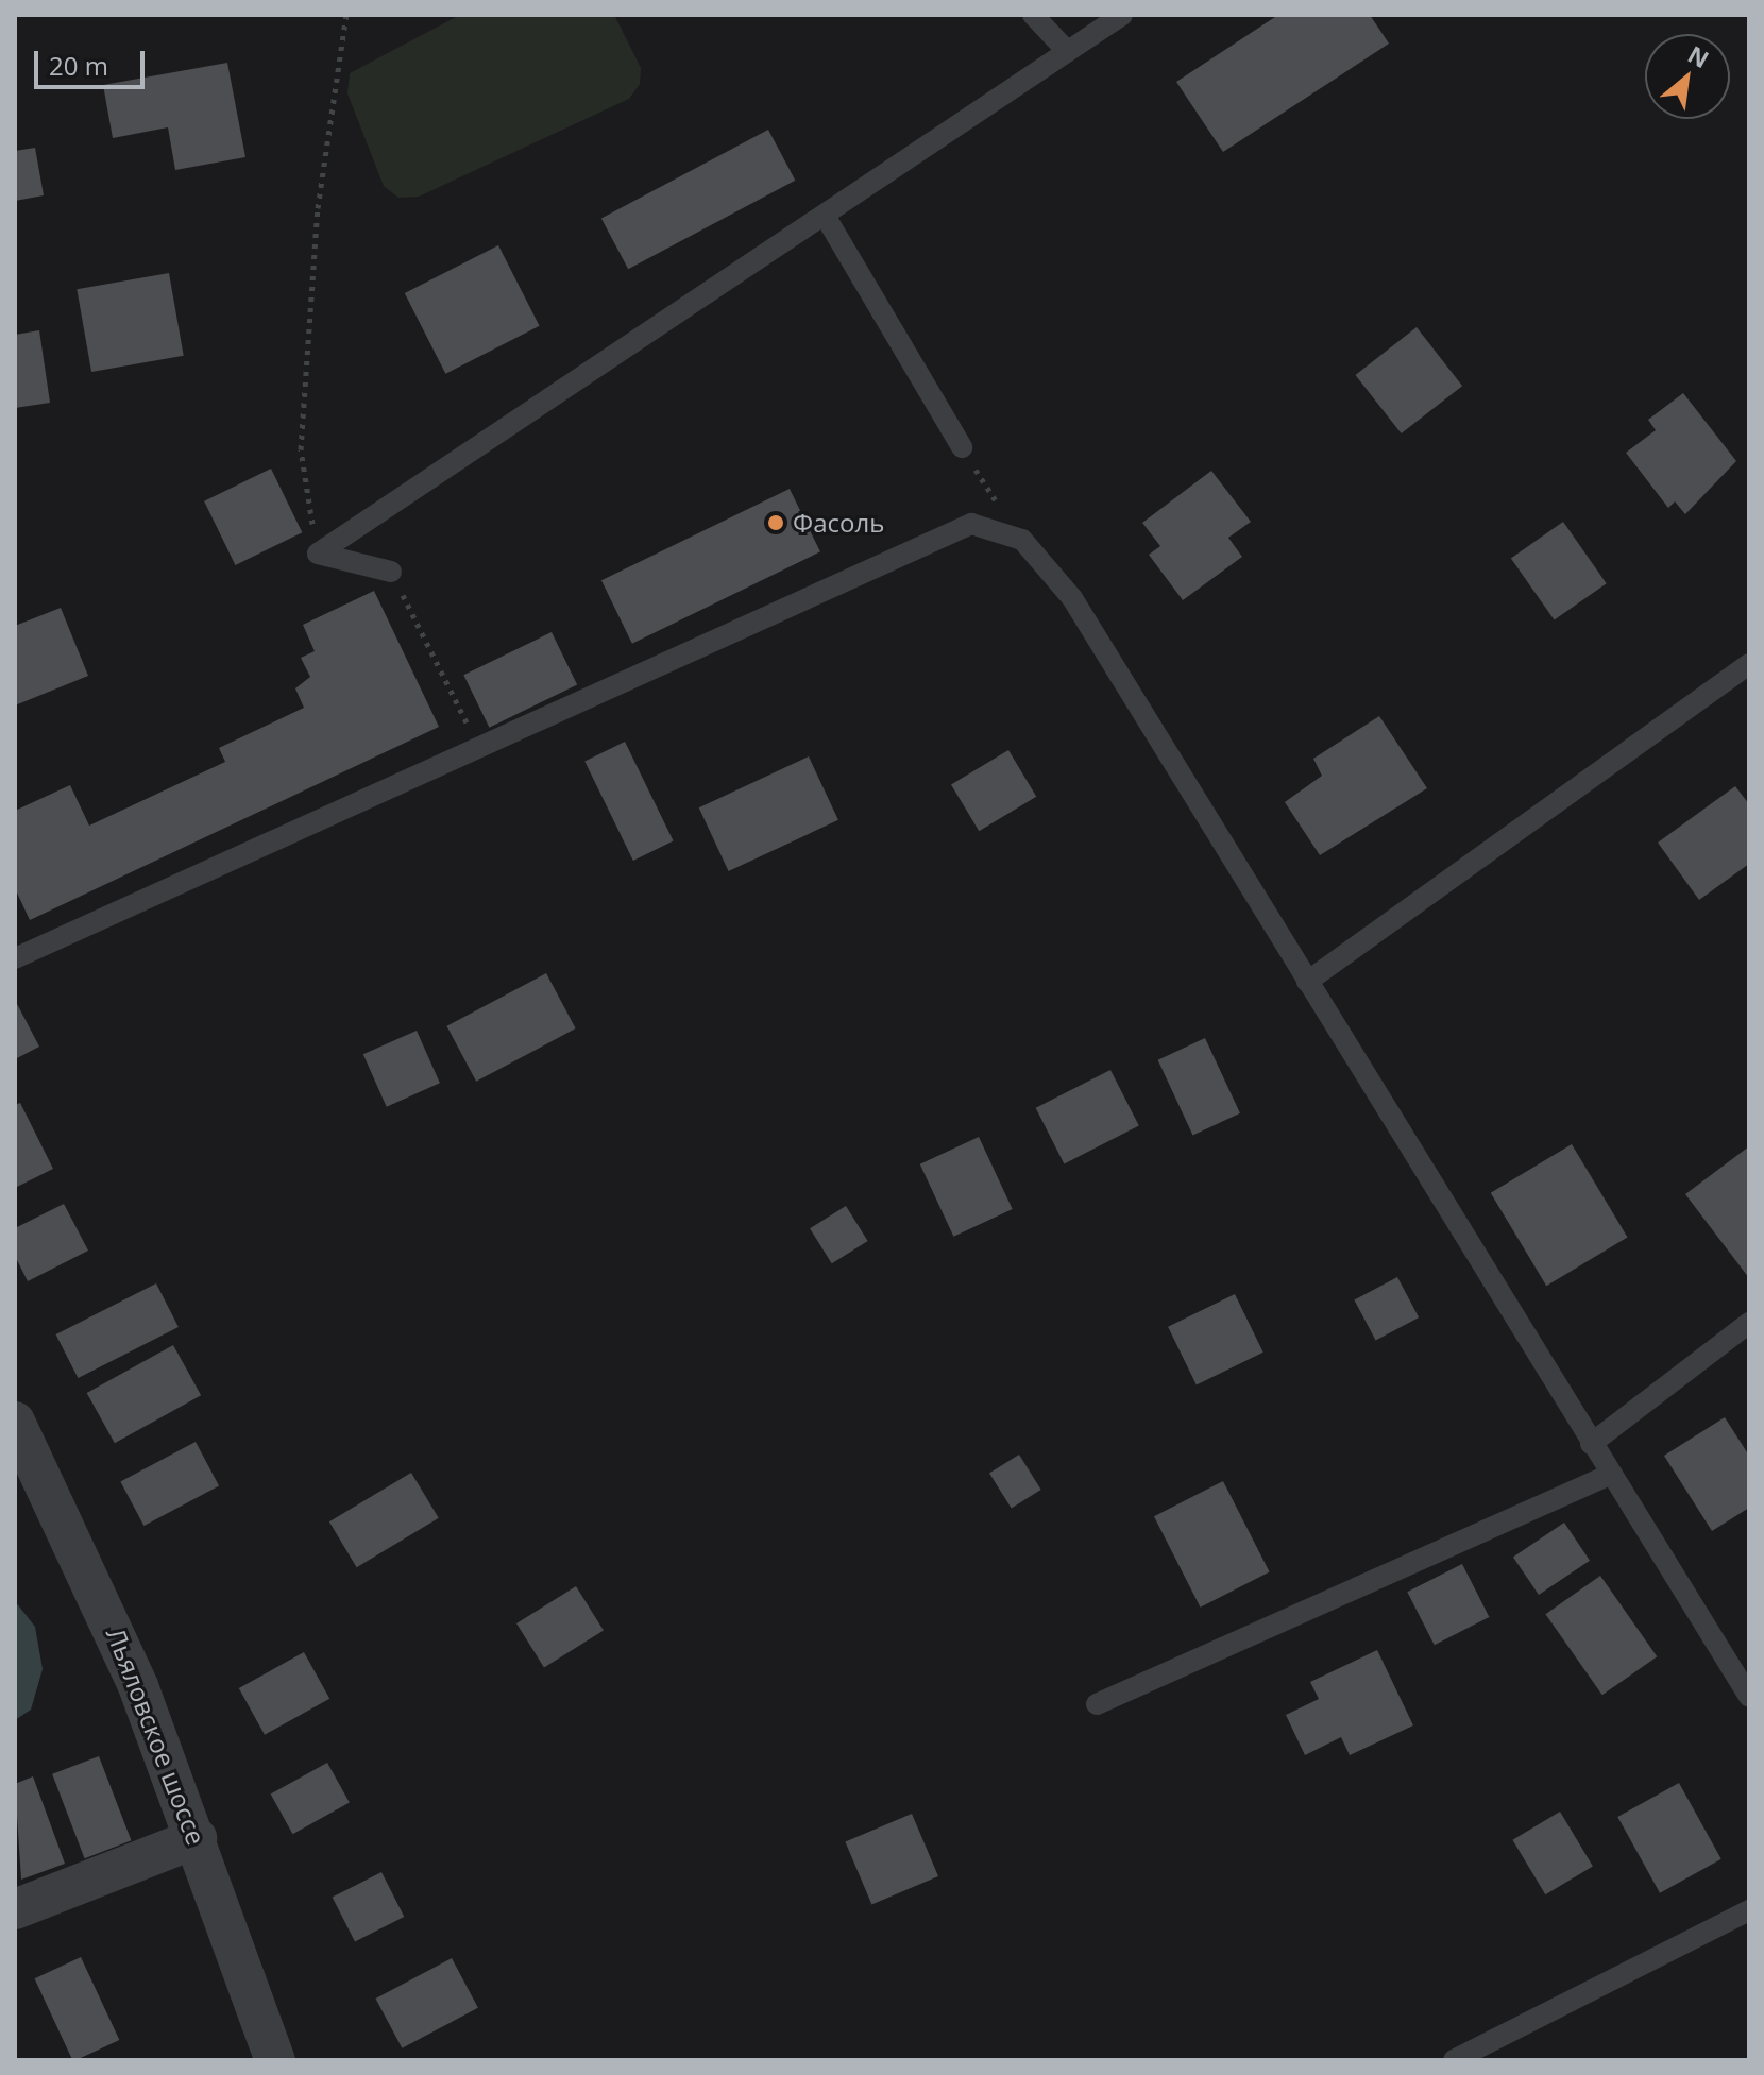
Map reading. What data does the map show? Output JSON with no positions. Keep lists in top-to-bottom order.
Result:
{
  "streets": {
    "street": ["Льяловское шоссе"]
  },
  "places": ["Фасоль"],
  "scale_bar": "20 m",
  "north": "top right"
}
